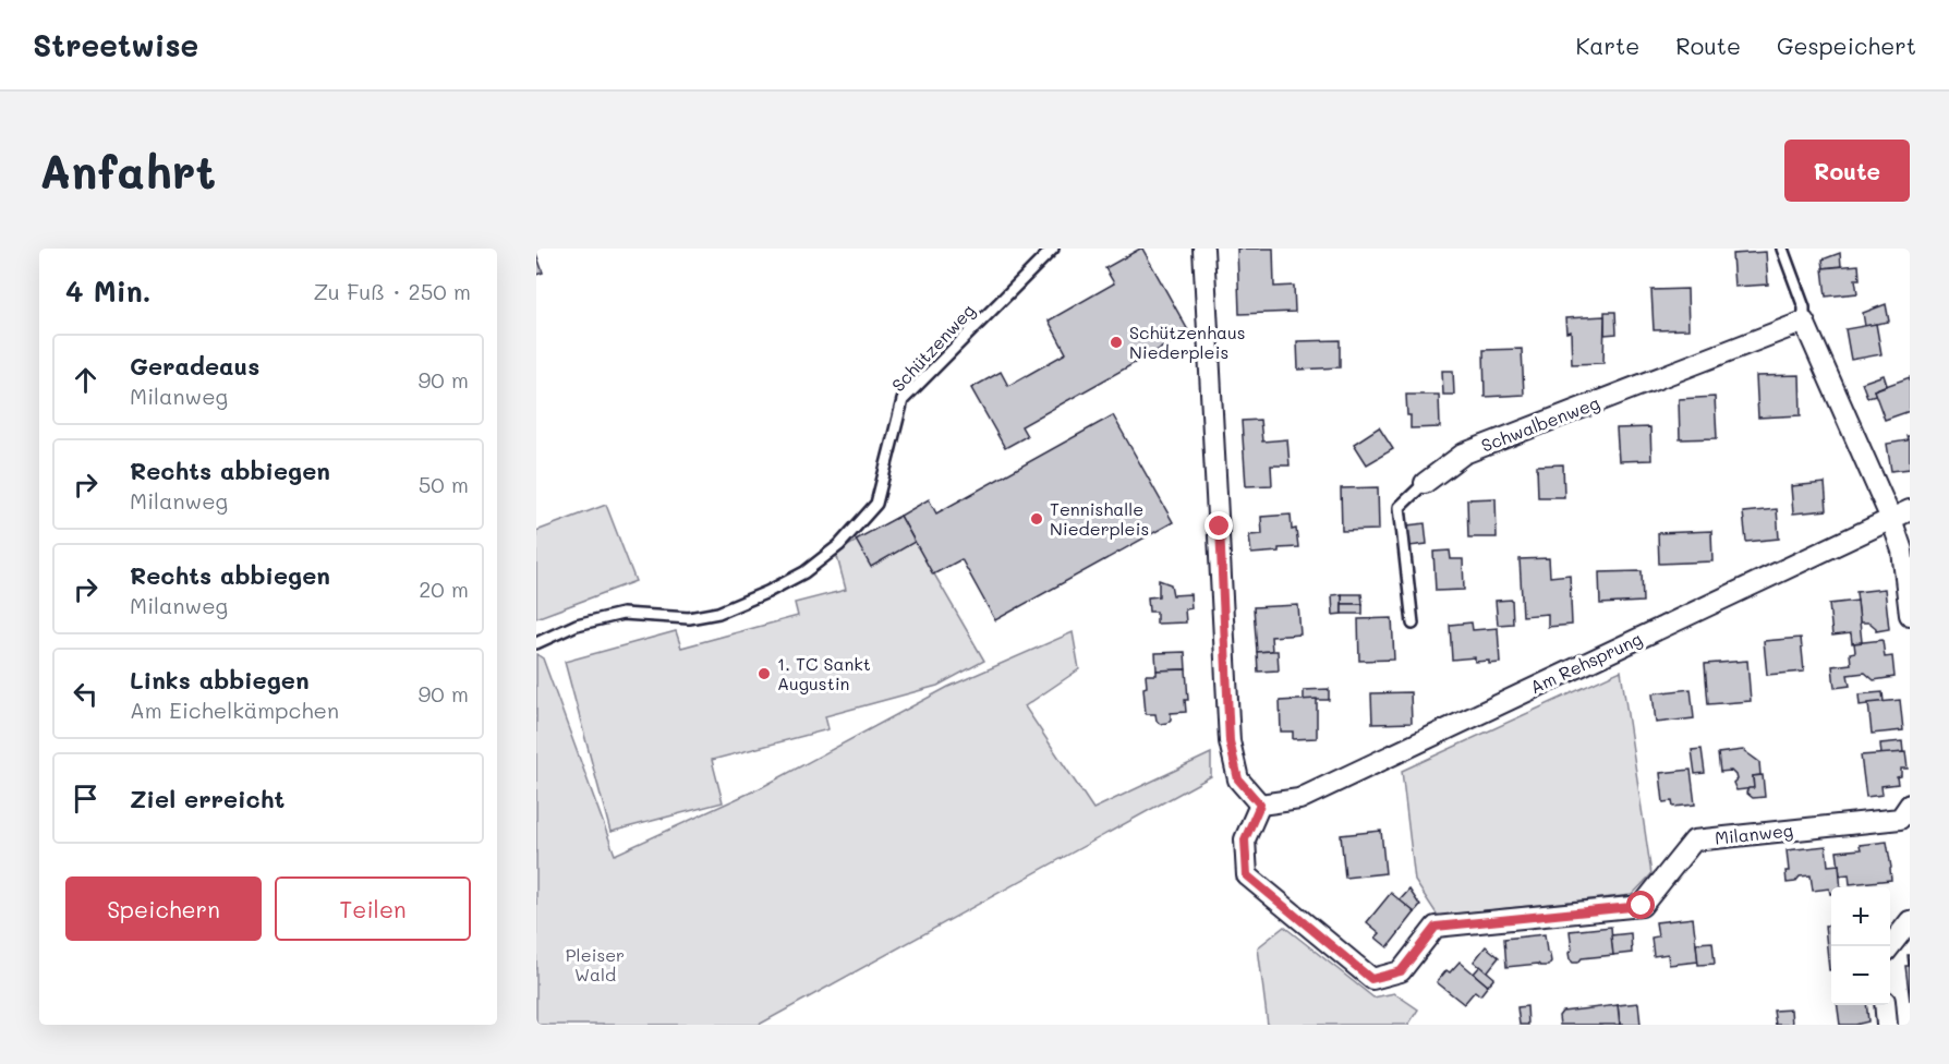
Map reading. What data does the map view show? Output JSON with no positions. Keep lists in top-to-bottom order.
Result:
{
  "streets": {
    "street": ["Schwalbenweg", "Am Rehsprung", "Milanweg"],
    "lane": ["Schützenweg"]
  },
  "crossings": [
    ["Am Rehsprung", "Milanweg"]
  ],
  "parks": ["Pleiser Wald"],
  "places": ["Schützenhaus Niederpleis", "Tennishalle Niederpleis", "1. TC Sankt Augustin"],
  "page": {
    "header": "Streetwise",
    "nav": ["Karte", "Route", "Gespeichert"],
    "buttons": [
      "Route",
      ["Speichern", "Teilen"]
    ],
    "title": "Anfahrt",
    "heading": ["4 Min.", "Zu Fuß · 250 m"],
    "list": [
      ["Geradeaus", "Milanweg", "90 m"],
      ["Rechts abbiegen", "Milanweg", "50 m"],
      ["Rechts abbiegen", "Milanweg", "20 m"],
      ["Links abbiegen", "Am Eichelkämpchen", "90 m"],
      "Ziel erreicht"
    ],
    "map_buttons": ["+", "−"]
  }
}
